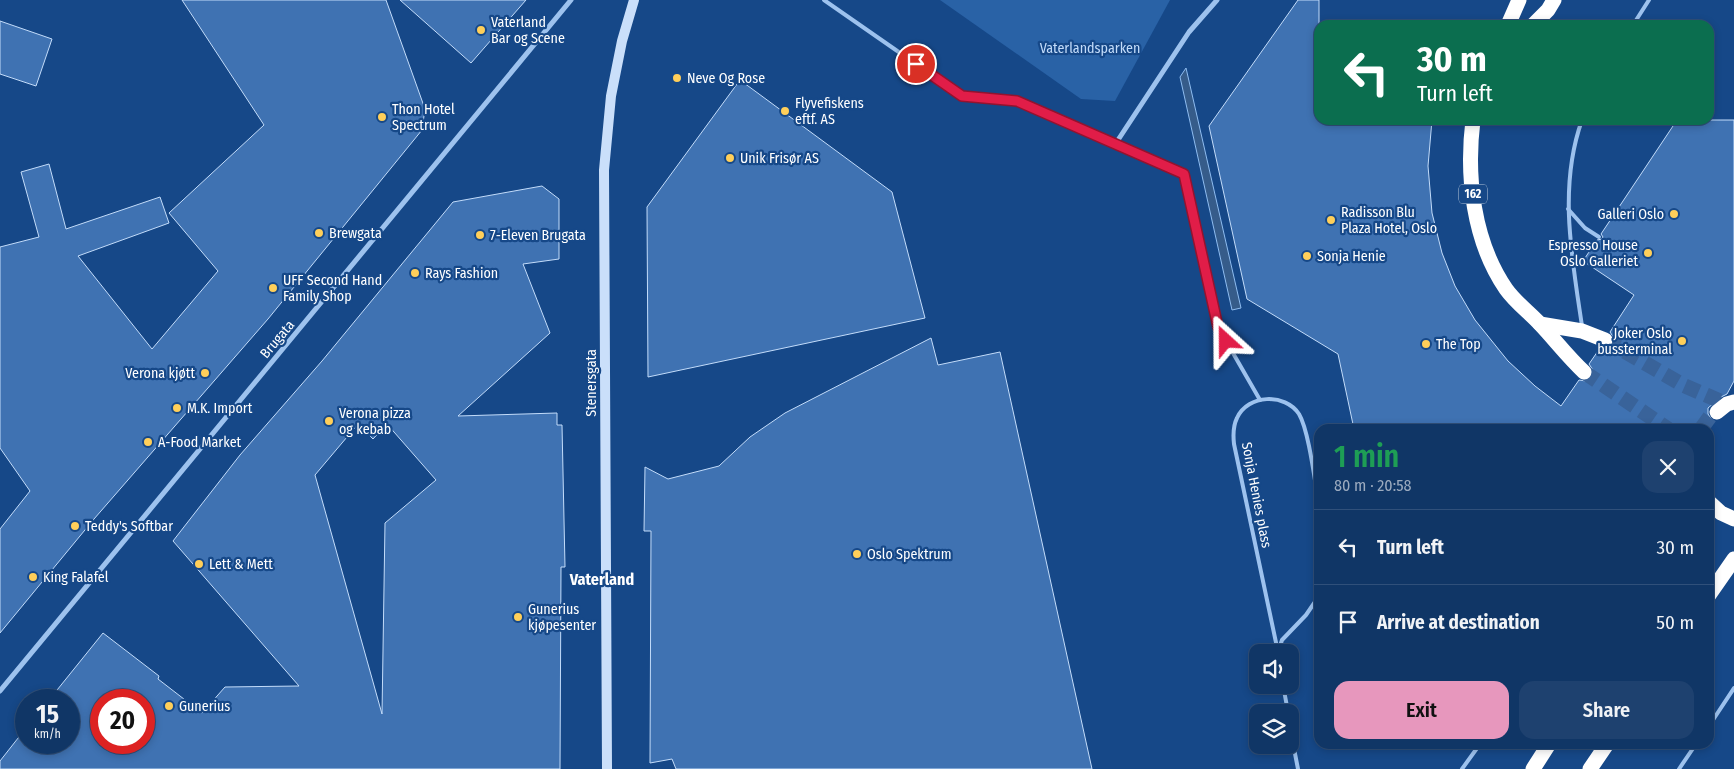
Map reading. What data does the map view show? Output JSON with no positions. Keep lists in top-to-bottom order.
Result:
{
  "streets": {
    "highway": ["162"],
    "street": ["Brugata", "Stenersgata"],
    "lane": ["Sonja Henies plass"]
  },
  "districts": ["Vaterland"],
  "parks": ["Vaterlandsparken"],
  "places": [
    "Vaterland Bar og Scene",
    "Neve Og Rose",
    "Flyvefiskens eftf. AS",
    "Thon Hotel Spectrum",
    "Unik Frisør AS",
    "Galleri Oslo",
    "Radisson Blu Plaza Hotel, Oslo",
    "Brewgata",
    "7-Eleven Brugata",
    "Espresso House Oslo Galleriet",
    "Sonja Henie",
    "Rays Fashion",
    "UFF Second Hand Family Shop",
    "Joker Oslo bussterminal",
    "The Top",
    "Verona kjøtt",
    "M.K. Import",
    "Verona pizza og kebab",
    "A-Food Market",
    "Teddy's Softbar",
    "Oslo Spektrum",
    "Lett & Mett",
    "King Falafel",
    "Gunerius kjøpesenter",
    "Gunerius"
  ],
  "page": {
    "turn": ["30 m", "Turn left"],
    "heading": ["1 min", "80 m · 20:58"],
    "list": [
      {
        "name": "Turn left",
        "value": "30 m"
      },
      {
        "name": "Arrive at destination",
        "value": "50 m"
      }
    ],
    "buttons": ["Exit", "Share"],
    "speed": "15 km/h",
    "limit": "20"
  }
}
